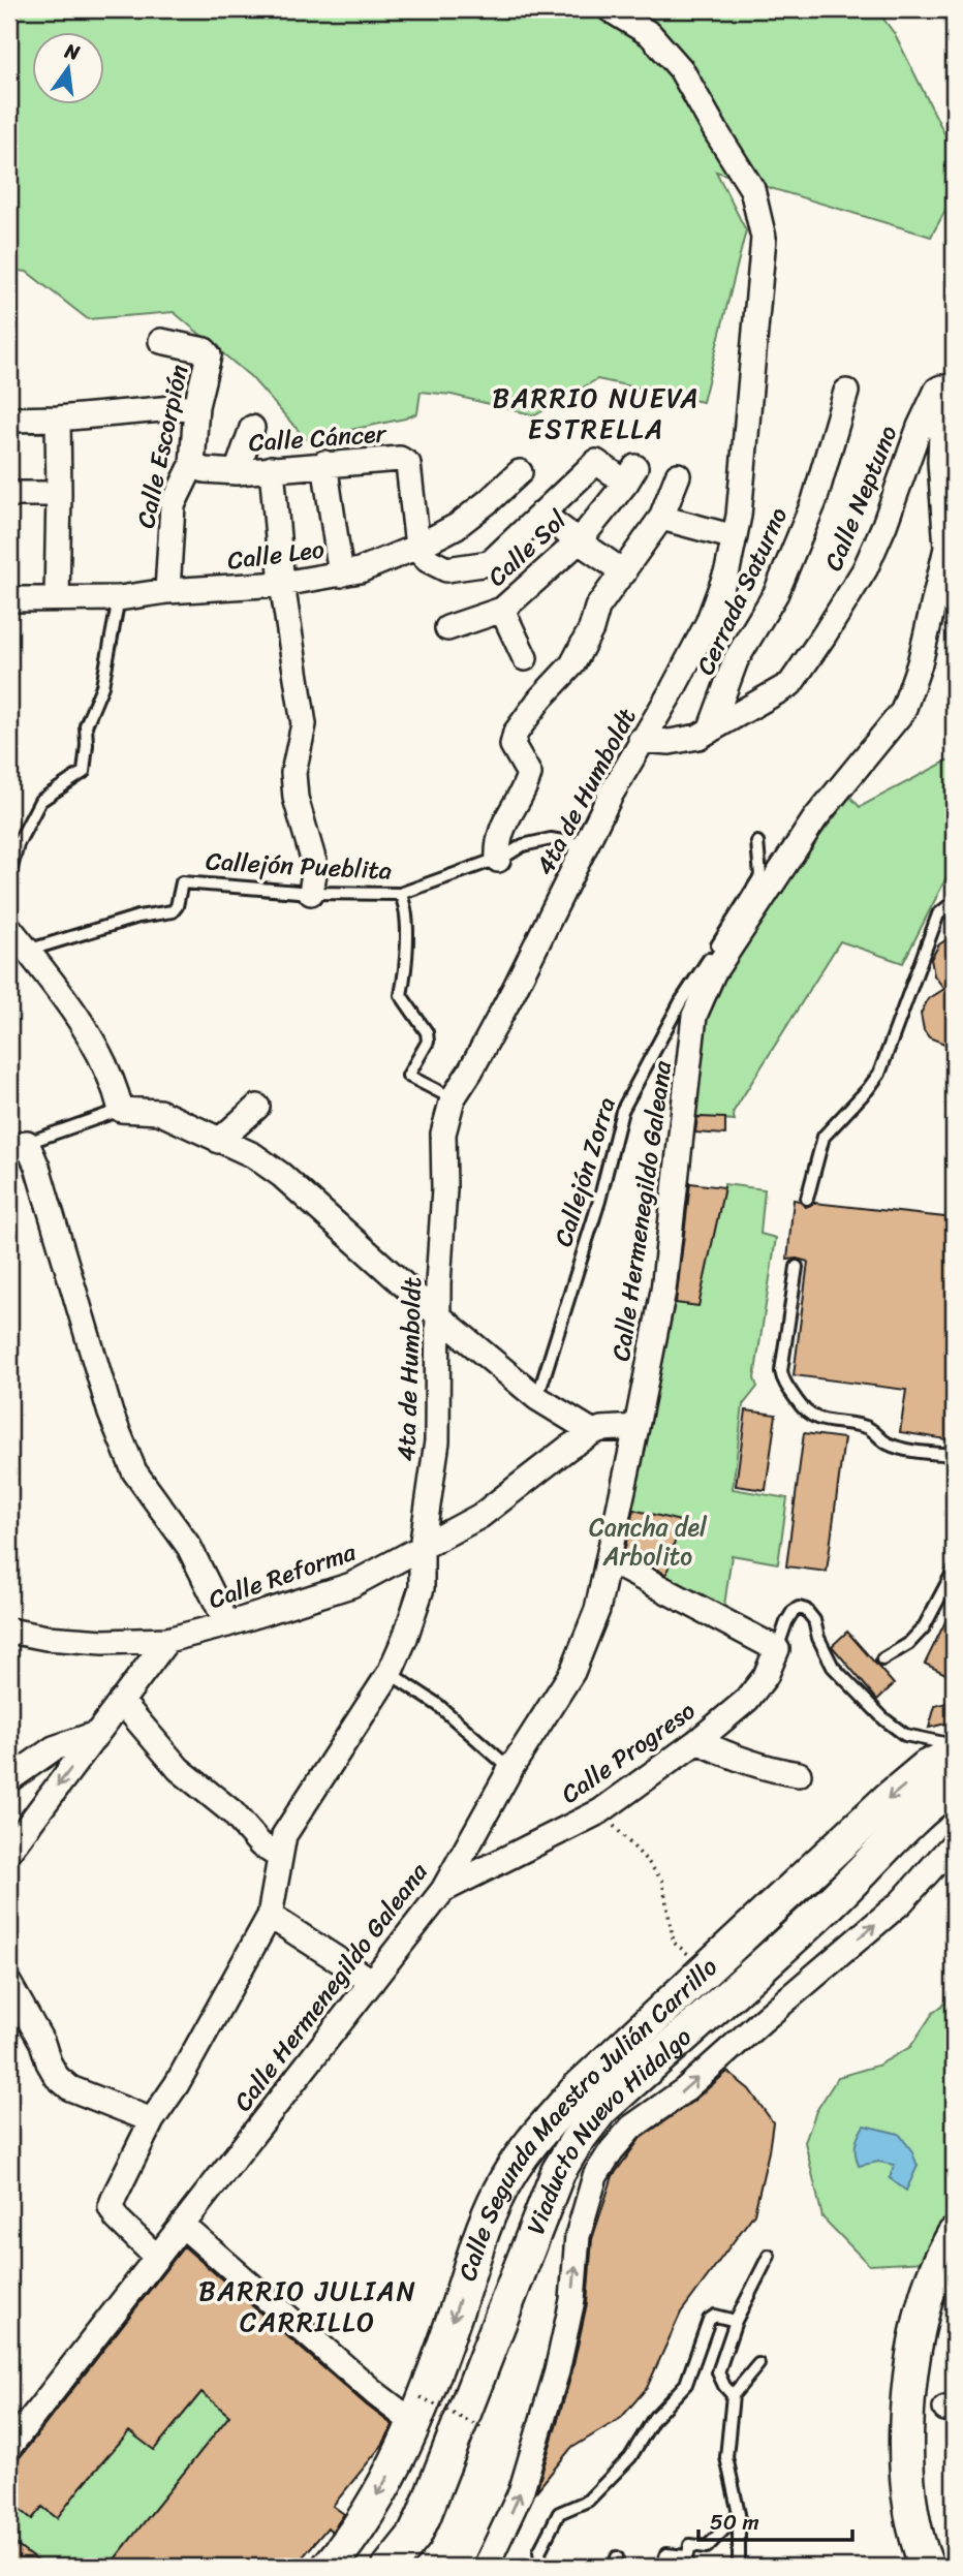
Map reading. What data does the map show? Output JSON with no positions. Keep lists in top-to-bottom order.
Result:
{
  "streets": {
    "main road": ["Calle Segunda Maestro Julián Carrillo", "Viaducto Nuevo Hidalgo"],
    "street": [
      "Calle Cáncer",
      "Calle Escorpión",
      "Calle Neptuno",
      "Calle Sol",
      "Calle Leo",
      "Cerrada Saturno",
      "4ta de Humboldt",
      "Calle Hermenegildo Galeana",
      "Calle Reforma",
      "Calle Progreso"
    ],
    "lane": ["Callejón Pueblita", "Callejón Zorra"]
  },
  "crossings": [
    ["Calle Cáncer", "Calle Escorpión"],
    ["Calle Cáncer", "Calle Leo"],
    ["Calle Escorpión", "Calle Leo"],
    ["Calle Neptuno", "Cerrada Saturno"],
    ["Calle Neptuno", "4ta de Humboldt"],
    ["Calle Neptuno", "Calle Hermenegildo Galeana"],
    ["4ta de Humboldt", "Callejón Pueblita"],
    ["4ta de Humboldt", "Calle Hermenegildo Galeana"],
    ["4ta de Humboldt", "Calle Reforma"],
    ["Callejón Zorra", "Calle Hermenegildo Galeana"],
    ["Calle Hermenegildo Galeana", "Calle Reforma"],
    ["Calle Hermenegildo Galeana", "Calle Progreso"]
  ],
  "one_way": ["Calle Segunda Maestro Julián Carrillo"],
  "districts": ["BARRIO NUEVA ESTRELLA", "BARRIO JULIAN CARRILLO"],
  "parks": ["Cancha del Arbolito"],
  "scale_bar": "50 m",
  "north": "top"
}
